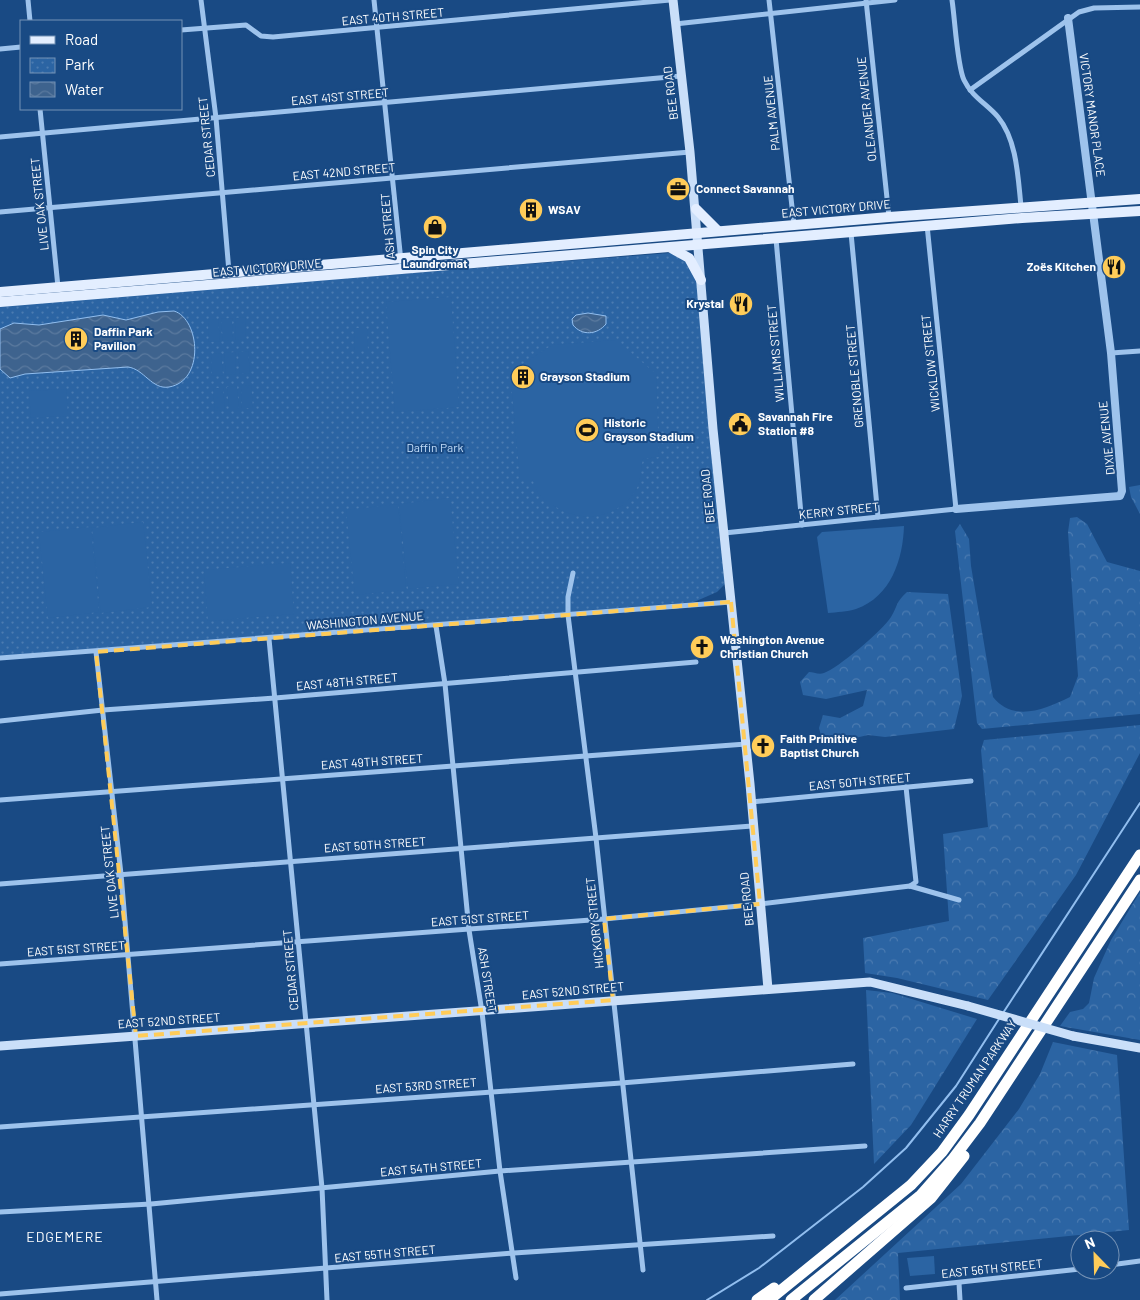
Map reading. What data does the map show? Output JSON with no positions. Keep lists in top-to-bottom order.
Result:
{
  "streets": {
    "highway": ["HARRY TRUMAN PARKWAY"],
    "main road": ["BEE ROAD", "EAST VICTORY DRIVE", "EAST 52ND STREET"],
    "street": [
      "EAST 40TH STREET",
      "EAST 41ST STREET",
      "OLEANDER AVENUE",
      "PALM AVENUE",
      "VICTORY MANOR PLACE",
      "CEDAR STREET",
      "EAST 42ND STREET",
      "LIVE OAK STREET",
      "ASH STREET",
      "WILLIAMS STREET",
      "WICKLOW STREET",
      "GRENOBLE STREET",
      "DIXIE AVENUE",
      "KERRY STREET",
      "WASHINGTON AVENUE",
      "EAST 48TH STREET",
      "EAST 49TH STREET",
      "EAST 50TH STREET",
      "EAST 51ST STREET",
      "HICKORY STREET",
      "EAST 53RD STREET",
      "EAST 54TH STREET",
      "EAST 55TH STREET",
      "EAST 56TH STREET"
    ]
  },
  "crossings": [
    ["EAST 40TH STREET", "BEE ROAD"],
    ["EAST 40TH STREET", "CEDAR STREET"],
    ["EAST 40TH STREET", "ASH STREET"],
    ["BEE ROAD", "EAST 41ST STREET"],
    ["BEE ROAD", "EAST 42ND STREET"],
    ["BEE ROAD", "EAST VICTORY DRIVE"],
    ["BEE ROAD", "KERRY STREET"],
    ["BEE ROAD", "WASHINGTON AVENUE"],
    ["BEE ROAD", "EAST 49TH STREET"],
    ["BEE ROAD", "EAST 50TH STREET"],
    ["BEE ROAD", "EAST 51ST STREET"],
    ["BEE ROAD", "EAST 52ND STREET"],
    ["EAST 41ST STREET", "CEDAR STREET"],
    ["EAST 41ST STREET", "LIVE OAK STREET"],
    ["EAST 41ST STREET", "ASH STREET"],
    ["OLEANDER AVENUE", "EAST VICTORY DRIVE"],
    ["PALM AVENUE", "EAST VICTORY DRIVE"],
    ["VICTORY MANOR PLACE", "EAST VICTORY DRIVE"],
    ["VICTORY MANOR PLACE", "DIXIE AVENUE"],
    ["CEDAR STREET", "EAST 42ND STREET"],
    ["CEDAR STREET", "EAST VICTORY DRIVE"],
    ["CEDAR STREET", "WASHINGTON AVENUE"],
    ["CEDAR STREET", "EAST 48TH STREET"],
    ["CEDAR STREET", "EAST 49TH STREET"],
    ["CEDAR STREET", "EAST 50TH STREET"],
    ["CEDAR STREET", "EAST 51ST STREET"],
    ["CEDAR STREET", "EAST 52ND STREET"],
    ["CEDAR STREET", "EAST 53RD STREET"],
    ["CEDAR STREET", "EAST 54TH STREET"],
    ["CEDAR STREET", "EAST 55TH STREET"],
    ["EAST 42ND STREET", "LIVE OAK STREET"],
    ["EAST 42ND STREET", "ASH STREET"],
    ["LIVE OAK STREET", "EAST VICTORY DRIVE"],
    ["LIVE OAK STREET", "WASHINGTON AVENUE"],
    ["LIVE OAK STREET", "EAST 48TH STREET"],
    ["LIVE OAK STREET", "EAST 49TH STREET"],
    ["LIVE OAK STREET", "EAST 50TH STREET"],
    ["LIVE OAK STREET", "EAST 51ST STREET"],
    ["LIVE OAK STREET", "EAST 52ND STREET"],
    ["LIVE OAK STREET", "EAST 53RD STREET"],
    ["LIVE OAK STREET", "EAST 54TH STREET"],
    ["LIVE OAK STREET", "EAST 55TH STREET"],
    ["EAST VICTORY DRIVE", "ASH STREET"],
    ["EAST VICTORY DRIVE", "WILLIAMS STREET"],
    ["EAST VICTORY DRIVE", "WICKLOW STREET"],
    ["EAST VICTORY DRIVE", "GRENOBLE STREET"],
    ["EAST VICTORY DRIVE", "DIXIE AVENUE"],
    ["ASH STREET", "WASHINGTON AVENUE"],
    ["ASH STREET", "EAST 48TH STREET"],
    ["ASH STREET", "EAST 49TH STREET"],
    ["ASH STREET", "EAST 50TH STREET"],
    ["ASH STREET", "EAST 51ST STREET"],
    ["ASH STREET", "EAST 52ND STREET"],
    ["ASH STREET", "EAST 53RD STREET"],
    ["ASH STREET", "EAST 54TH STREET"],
    ["ASH STREET", "EAST 55TH STREET"],
    ["WILLIAMS STREET", "KERRY STREET"],
    ["WICKLOW STREET", "DIXIE AVENUE"],
    ["WICKLOW STREET", "KERRY STREET"],
    ["GRENOBLE STREET", "KERRY STREET"],
    ["DIXIE AVENUE", "KERRY STREET"],
    ["WASHINGTON AVENUE", "HICKORY STREET"],
    ["EAST 48TH STREET", "HICKORY STREET"],
    ["EAST 49TH STREET", "HICKORY STREET"],
    ["EAST 50TH STREET", "HICKORY STREET"],
    ["EAST 51ST STREET", "HICKORY STREET"],
    ["HICKORY STREET", "EAST 52ND STREET"],
    ["HICKORY STREET", "EAST 53RD STREET"],
    ["HICKORY STREET", "EAST 54TH STREET"],
    ["HICKORY STREET", "EAST 55TH STREET"]
  ],
  "districts": ["EDGEMERE"],
  "parks": ["Daffin Park"],
  "places": {
    "office": ["Connect Savannah"],
    "building": ["WSAV", "Daffin Park Pavilion", "Grayson Stadium"],
    "shop": ["Spin City Laundromat"],
    "restaurant": ["Zoës Kitchen", "Krystal"],
    "public building": ["Savannah Fire Station #8"],
    "sports": ["Historic Grayson Stadium"],
    "church": ["Washington Avenue Christian Church", "Faith Primitive Baptist Church"]
  },
  "legend": ["Road", "Park", "Water"],
  "north": "top left"
}
